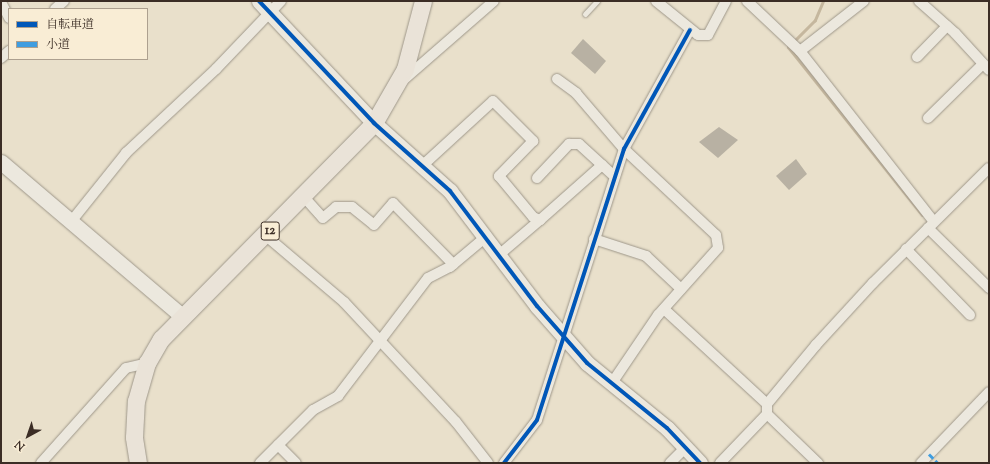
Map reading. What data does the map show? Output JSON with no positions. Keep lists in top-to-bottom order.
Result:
{
  "streets": {
    "main road": ["12"]
  },
  "legend": ["自転車道", "小道"],
  "north": "bottom left"
}
